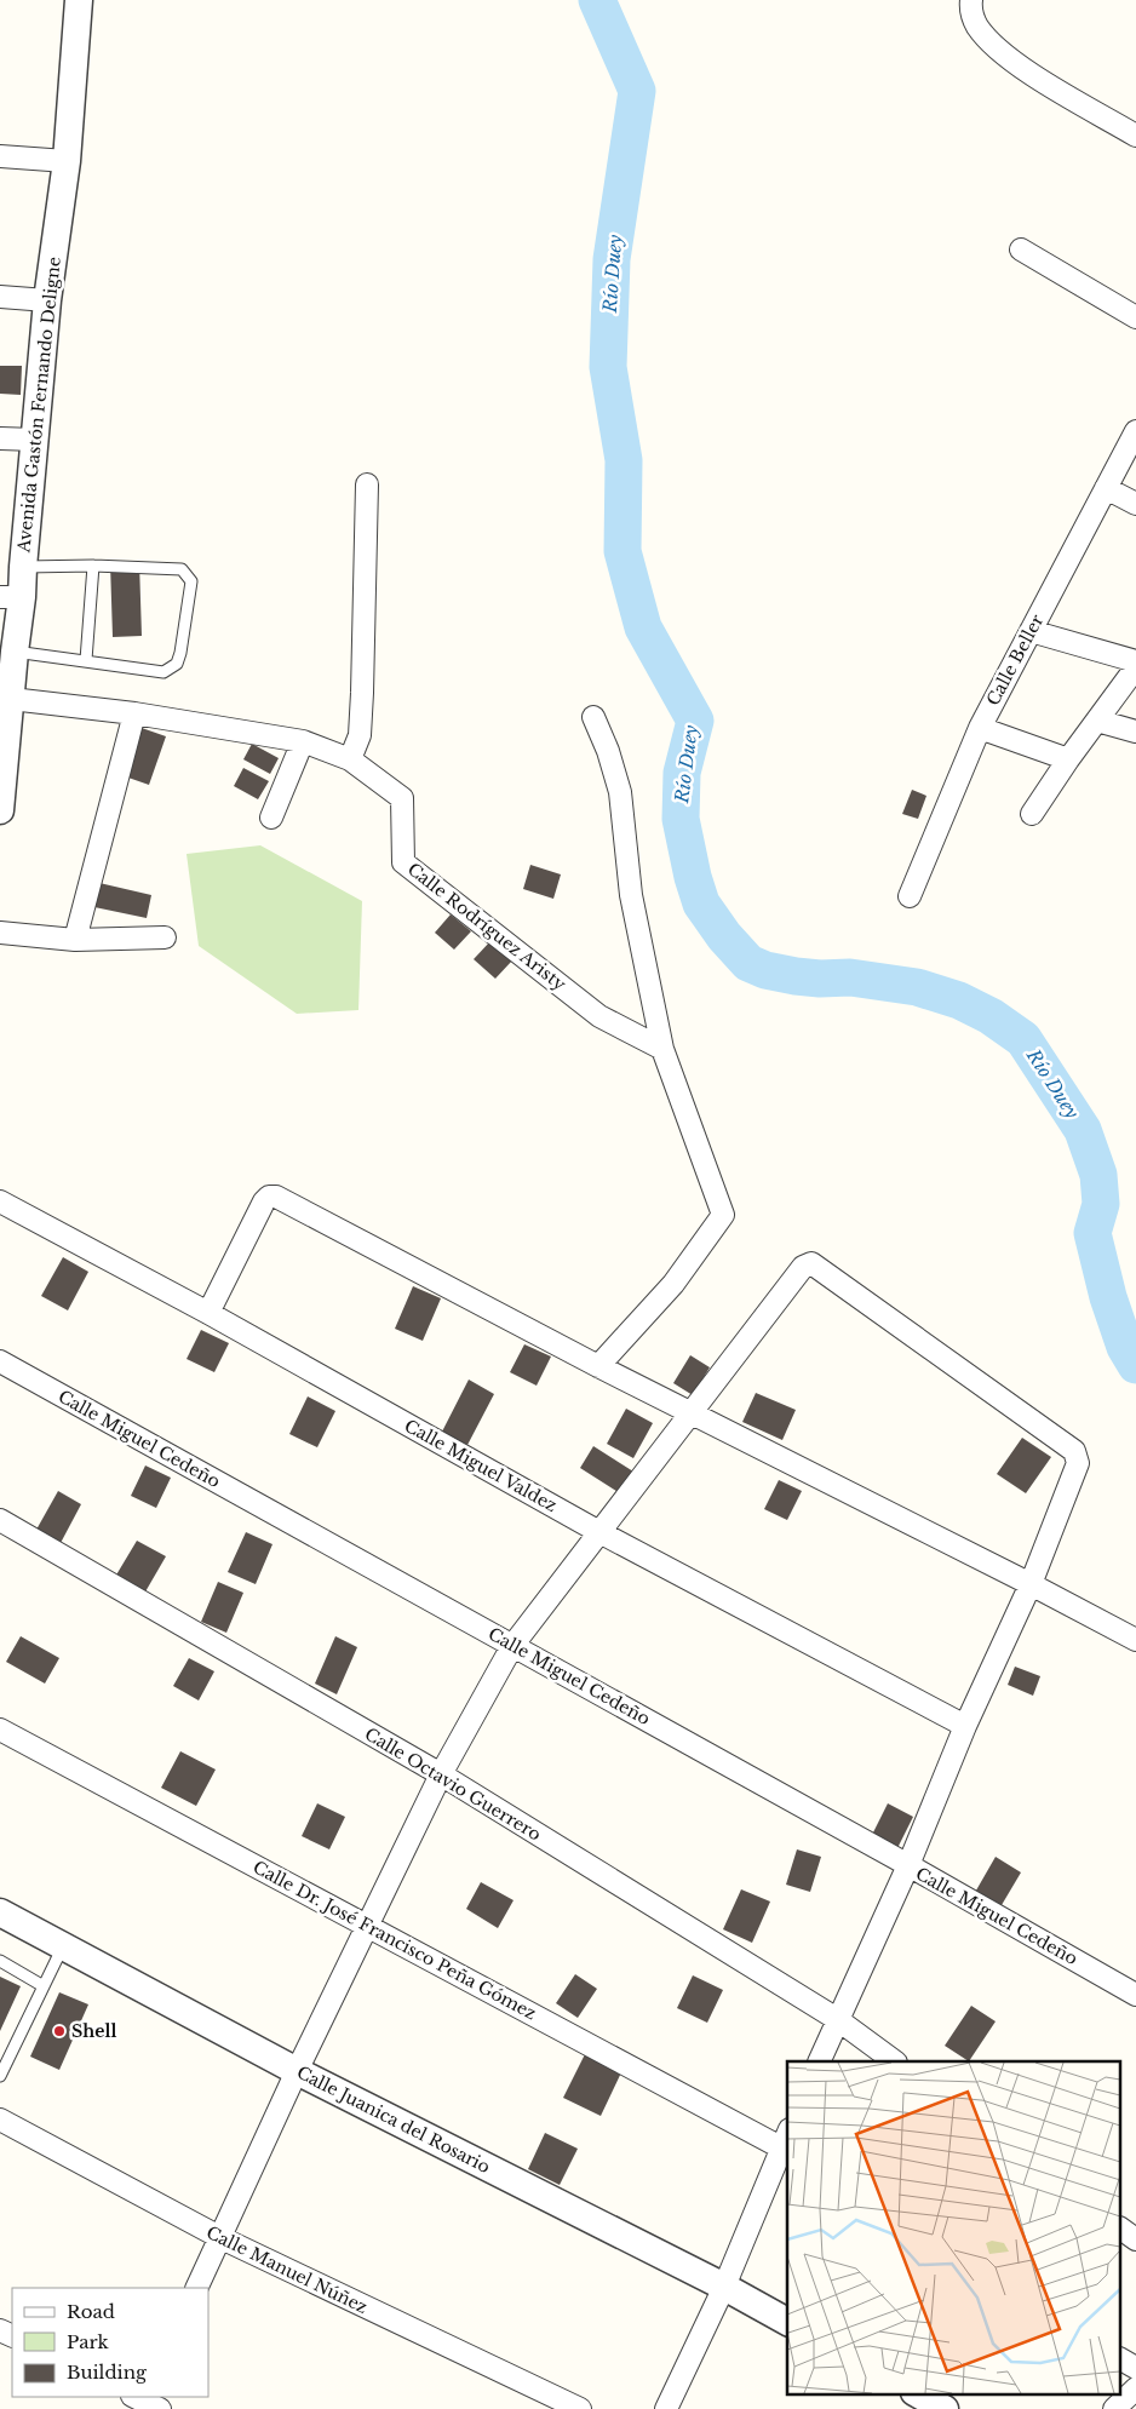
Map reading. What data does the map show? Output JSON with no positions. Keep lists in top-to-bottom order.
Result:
{
  "streets": {
    "street": [
      "Avenida Gastón Fernando Deligne",
      "Calle Beller",
      "Calle Rodríguez Aristy",
      "Calle Miguel Cedeño",
      "Calle Miguel Valdez",
      "Calle Octavio Guerrero",
      "Calle Dr. José Francisco Peña Gómez",
      "Calle Juanica del Rosario",
      "Calle Manuel Núñez"
    ]
  },
  "crossings": [
    ["Avenida Gastón Fernando Deligne", "Calle Rodríguez Aristy"]
  ],
  "water": ["Río Duey"],
  "places": ["Shell"],
  "legend": ["Road", "Park", "Building"]
}
